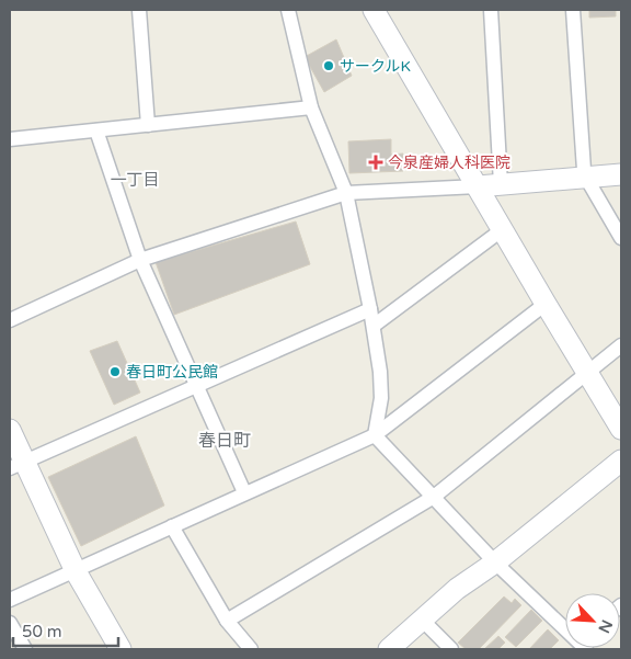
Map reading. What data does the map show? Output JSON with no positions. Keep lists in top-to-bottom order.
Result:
{
  "districts": ["一丁目", "春日町"],
  "places": {
    "other": ["サークルK", "春日町公民館"],
    "health": ["今泉産婦人科医院"]
  },
  "scale_bar": "50 m",
  "north": "bottom right"
}
